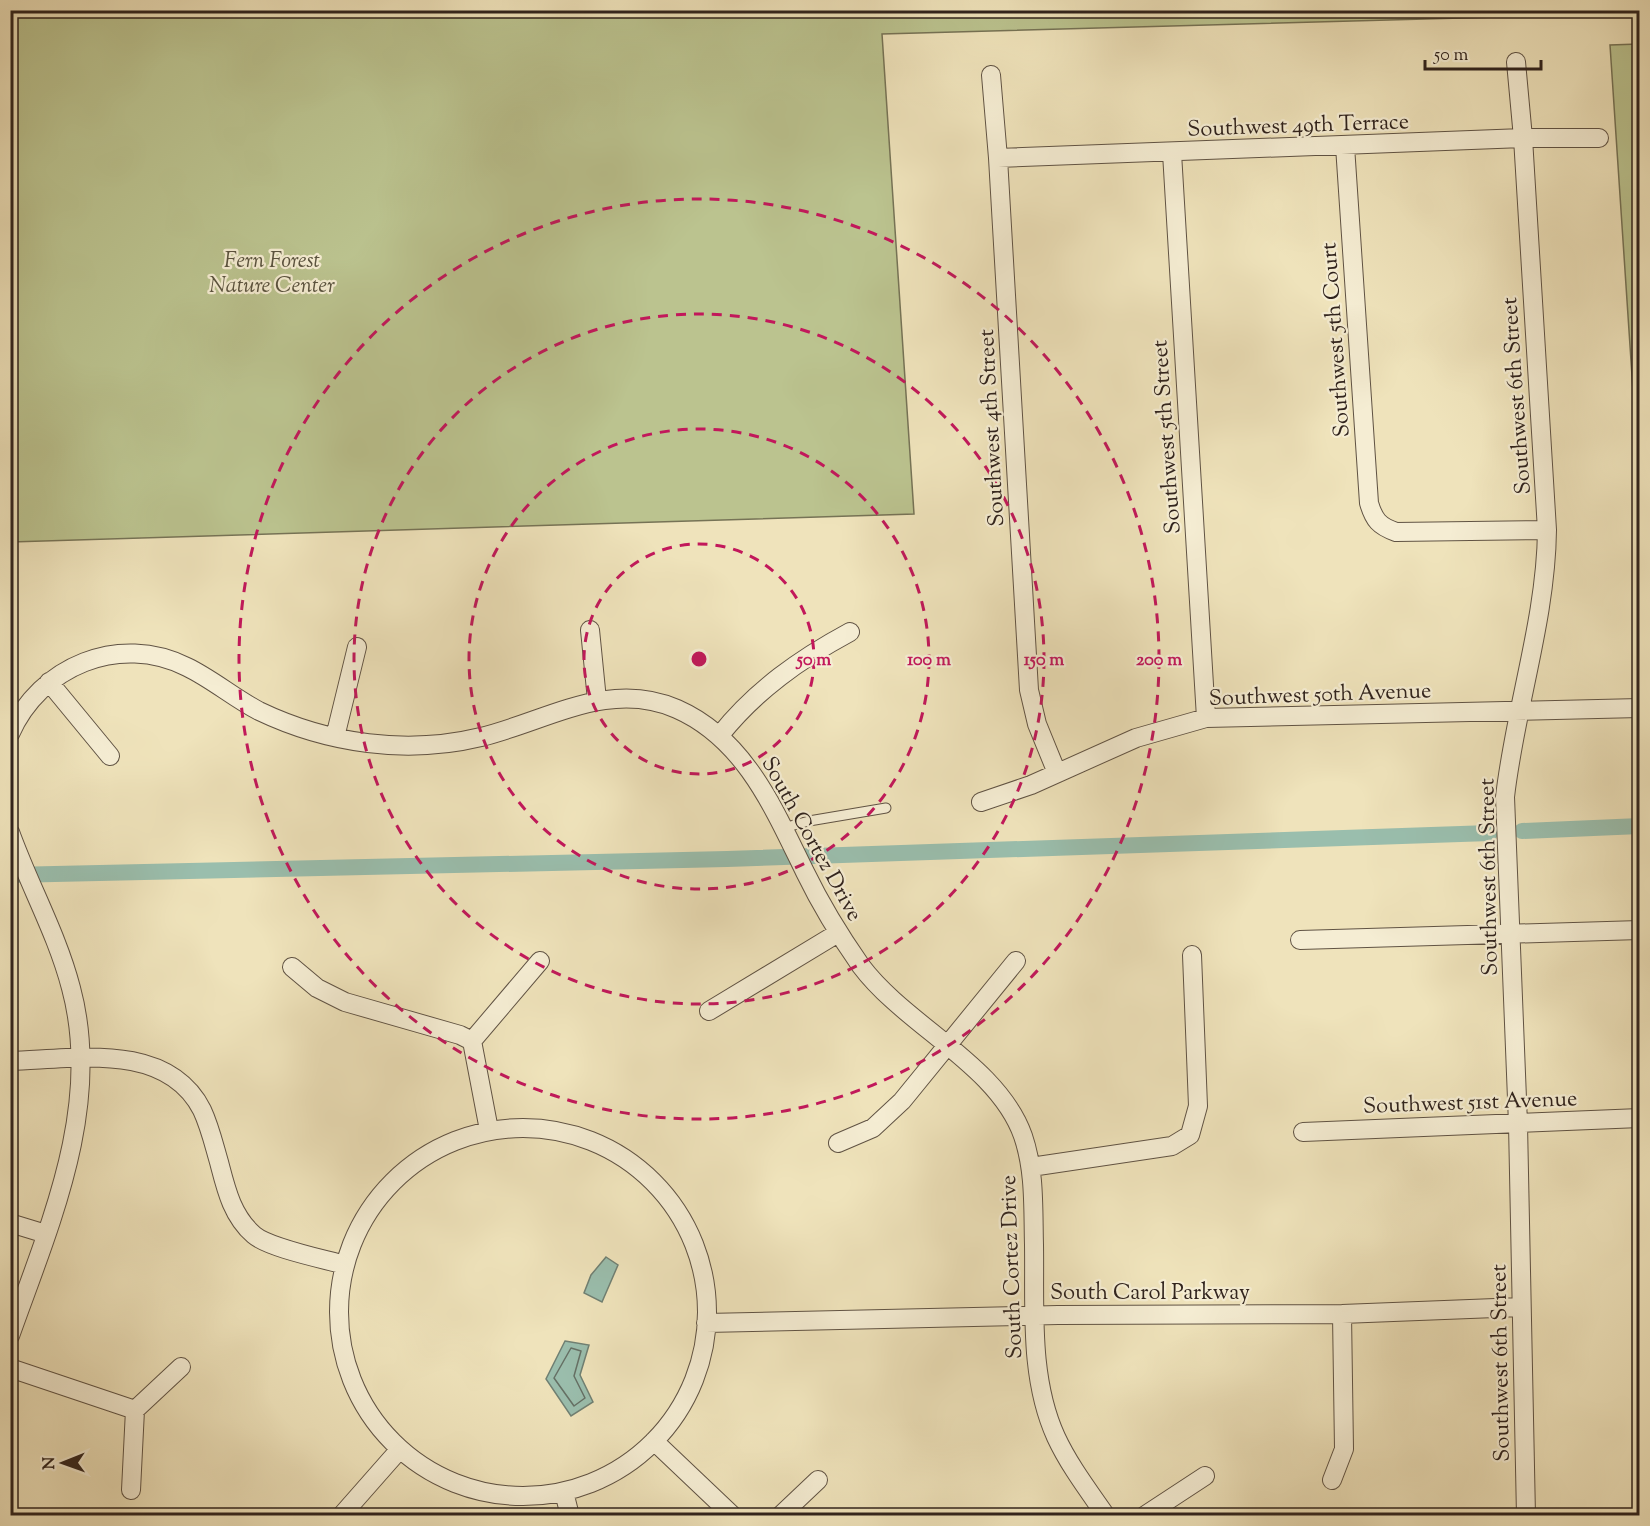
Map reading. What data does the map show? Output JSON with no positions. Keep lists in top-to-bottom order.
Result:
{
  "streets": {
    "street": [
      "Southwest 49th Terrace",
      "Southwest 5th Court",
      "Southwest 6th Street",
      "Southwest 4th Street",
      "Southwest 5th Street",
      "Southwest 50th Avenue",
      "South Cortez Drive",
      "Southwest 51st Avenue",
      "South Carol Parkway"
    ]
  },
  "crossings": [
    ["Southwest 49th Terrace", "Southwest 5th Court"],
    ["Southwest 49th Terrace", "Southwest 6th Street"],
    ["Southwest 49th Terrace", "Southwest 4th Street"],
    ["Southwest 49th Terrace", "Southwest 5th Street"],
    ["Southwest 5th Court", "Southwest 6th Street"],
    ["Southwest 6th Street", "Southwest 50th Avenue"],
    ["Southwest 6th Street", "Southwest 51st Avenue"],
    ["Southwest 6th Street", "South Carol Parkway"],
    ["Southwest 4th Street", "Southwest 50th Avenue"],
    ["Southwest 5th Street", "Southwest 50th Avenue"],
    ["South Cortez Drive", "South Carol Parkway"]
  ],
  "parks": ["Fern Forest Nature Center"],
  "scale_bar": "50 m",
  "north": "left",
  "rings": [
    "50 m",
    "100 m",
    "150 m",
    "200 m"
  ]
}
